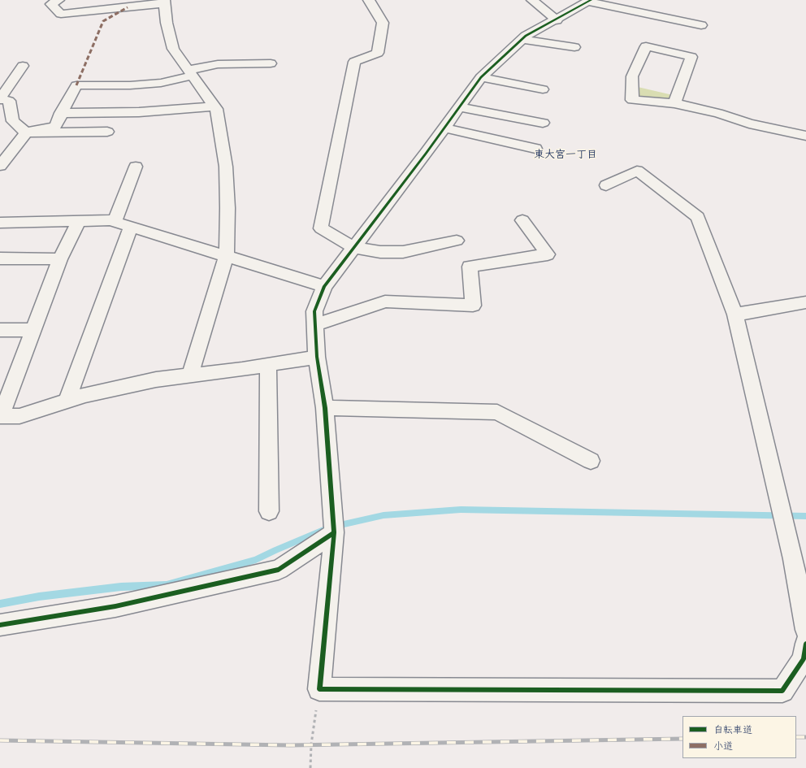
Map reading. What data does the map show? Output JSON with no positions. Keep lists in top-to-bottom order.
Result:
{
  "districts": ["東大宮一丁目"],
  "legend": ["自転車道", "小道"]
}
